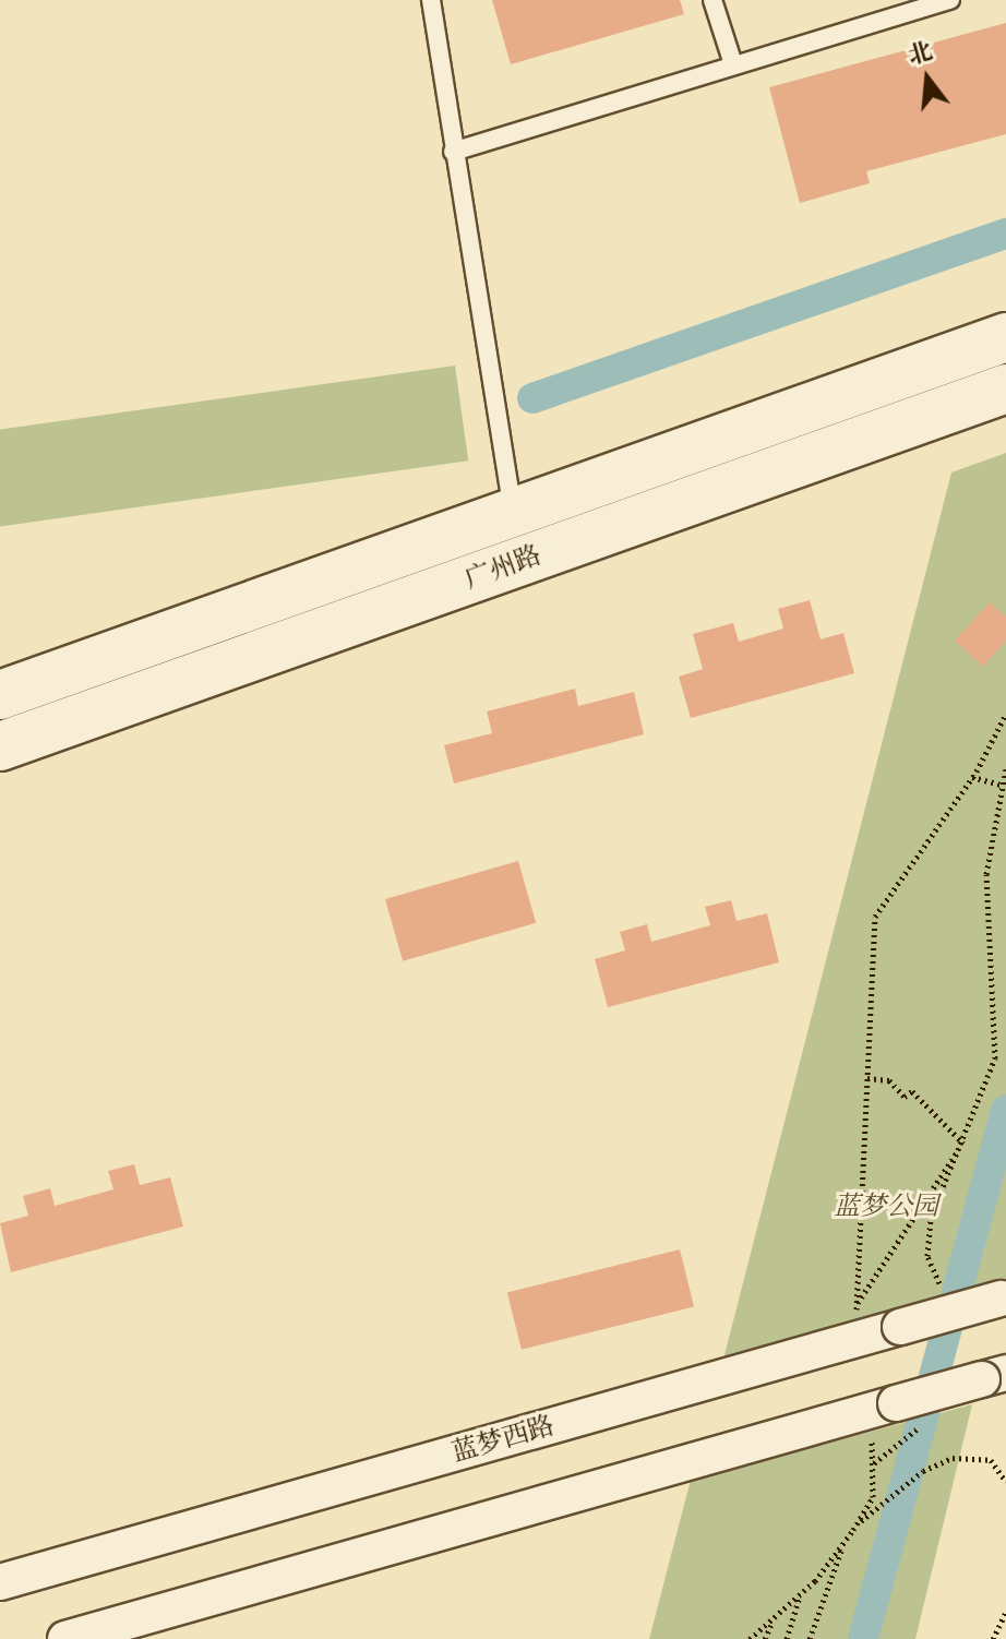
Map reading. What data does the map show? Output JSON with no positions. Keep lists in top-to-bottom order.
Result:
{
  "streets": {
    "main road": ["广州路"],
    "street": ["蓝梦西路"]
  },
  "parks": ["蓝梦公园"],
  "north": "top"
}
